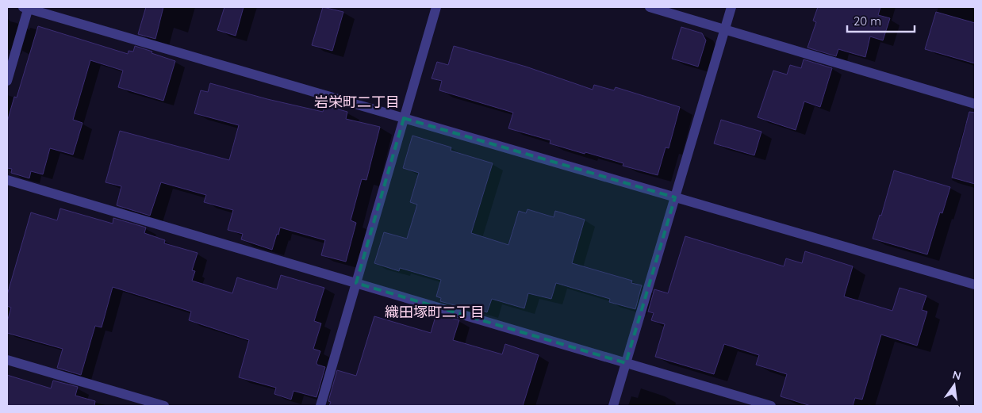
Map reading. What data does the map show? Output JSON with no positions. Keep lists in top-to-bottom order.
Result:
{
  "districts": ["岩栄町二丁目", "織田塚町二丁目"],
  "scale_bar": "20 m",
  "north": "top"
}
